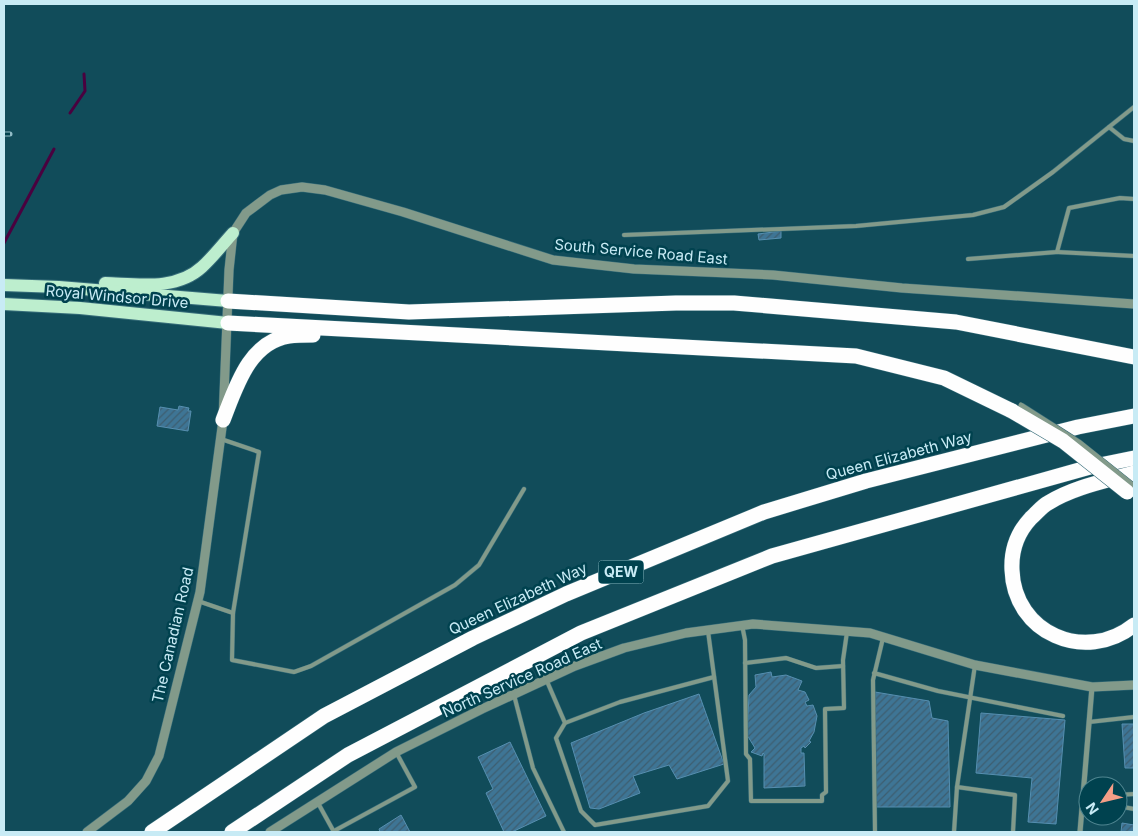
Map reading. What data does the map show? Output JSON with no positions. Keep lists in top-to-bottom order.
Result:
{
  "streets": {
    "highway": ["Queen Elizabeth Way", "QEW"],
    "main road": ["Royal Windsor Drive"],
    "street": ["South Service Road East", "The Canadian Road", "North Service Road East"]
  },
  "crossings": [
    ["South Service Road East", "Royal Windsor Drive"],
    ["South Service Road East", "The Canadian Road"],
    ["Royal Windsor Drive", "The Canadian Road"]
  ],
  "north": "bottom left"
}
